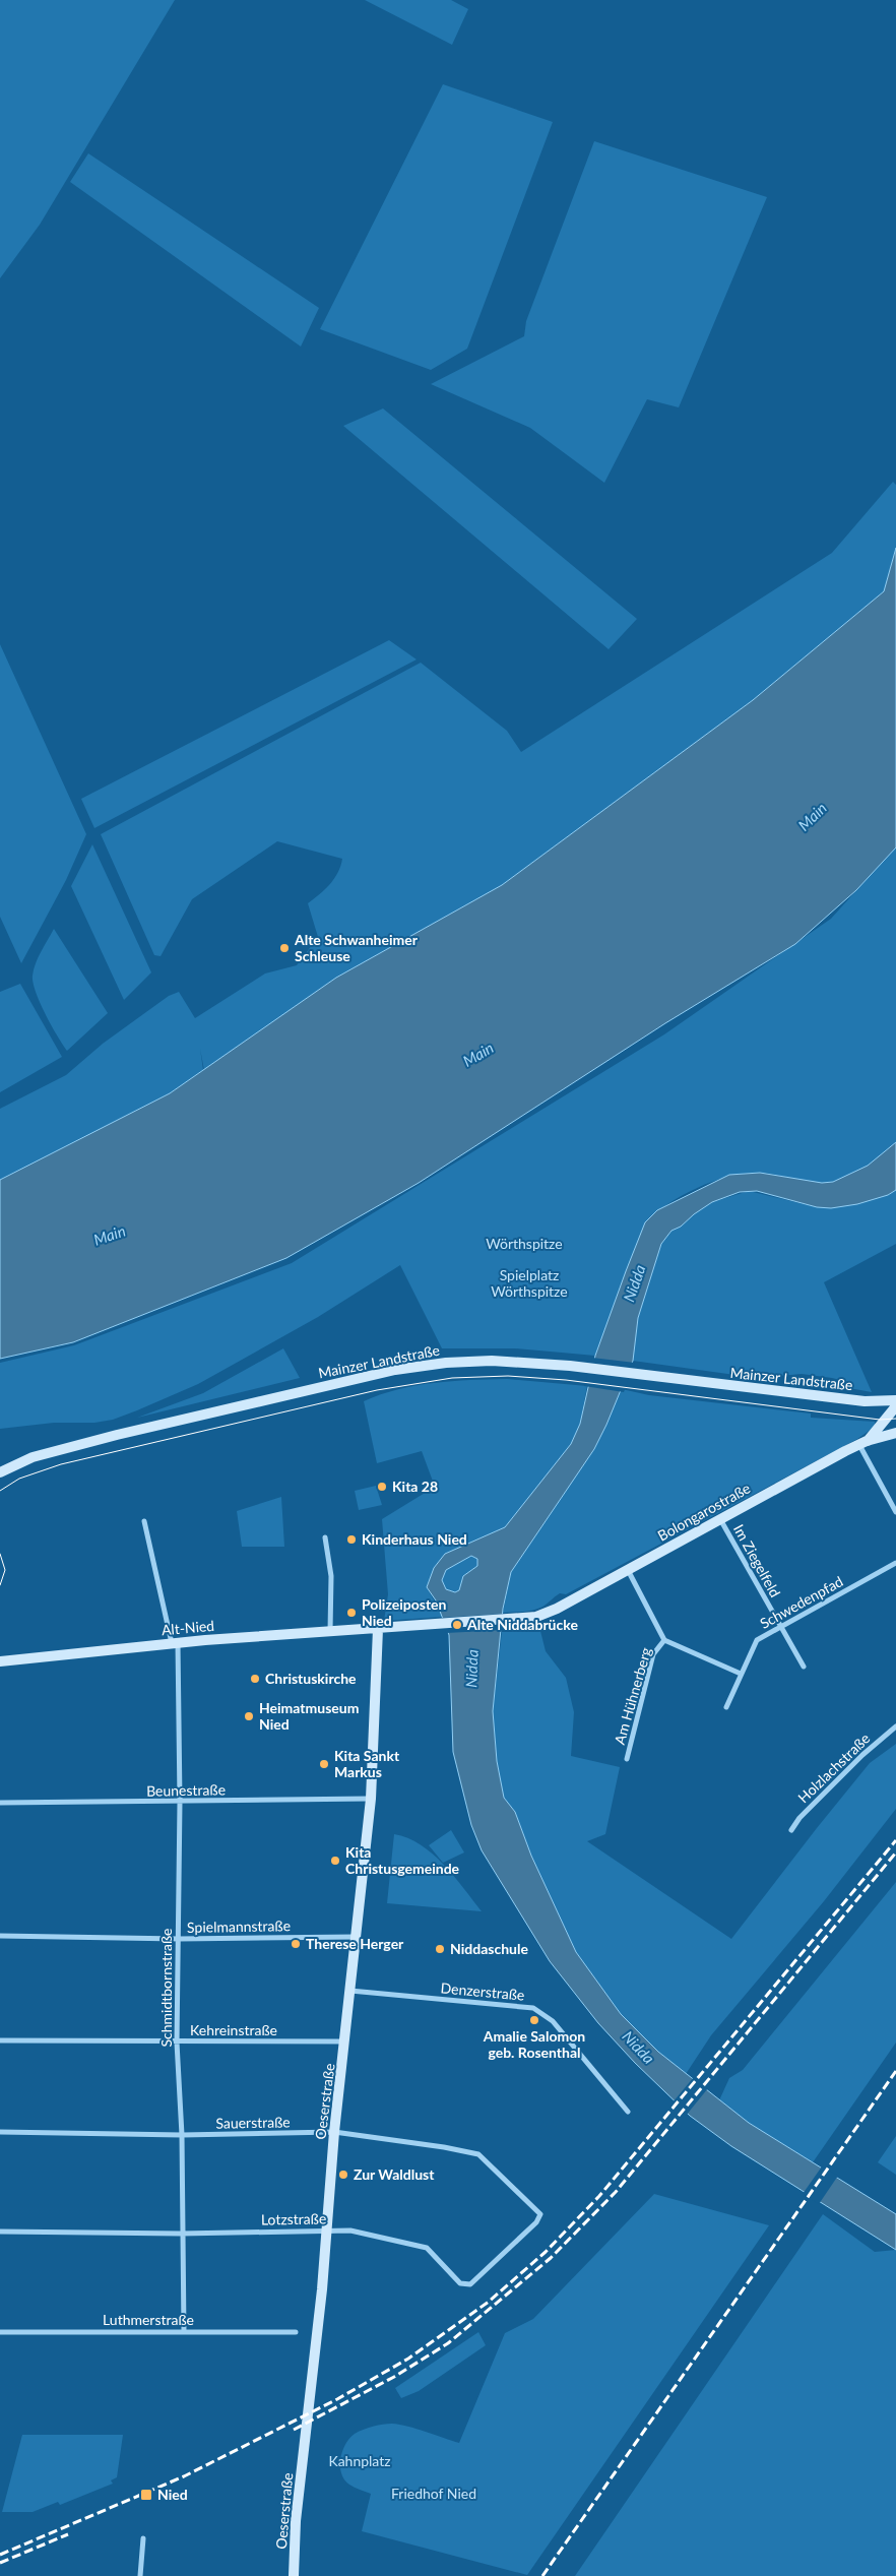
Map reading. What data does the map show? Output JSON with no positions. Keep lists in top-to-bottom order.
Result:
{
  "streets": {
    "main road": [
      "Mainzer Landstraße",
      "Bolongarostraße",
      "Alt-Nied",
      "Oeserstraße"
    ],
    "street": [
      "Im Ziegelfeld",
      "Schwedenpfad",
      "Am Hühnerberg",
      "Holzlachstraße",
      "Beunestraße",
      "Spielmannstraße",
      "Schmidtbornstraße",
      "Denzerstraße",
      "Kehreinstraße",
      "Sauerstraße",
      "Lotzstraße",
      "Luthmerstraße"
    ]
  },
  "crossings": [
    ["Bolongarostraße", "Im Ziegelfeld"],
    ["Bolongarostraße", "Alt-Nied"],
    ["Bolongarostraße", "Oeserstraße"],
    ["Im Ziegelfeld", "Schwedenpfad"],
    ["Alt-Nied", "Schmidtbornstraße"],
    ["Alt-Nied", "Oeserstraße"],
    ["Beunestraße", "Schmidtbornstraße"],
    ["Beunestraße", "Oeserstraße"],
    ["Spielmannstraße", "Schmidtbornstraße"],
    ["Spielmannstraße", "Oeserstraße"],
    ["Schmidtbornstraße", "Kehreinstraße"],
    ["Schmidtbornstraße", "Sauerstraße"],
    ["Schmidtbornstraße", "Lotzstraße"],
    ["Schmidtbornstraße", "Luthmerstraße"],
    ["Denzerstraße", "Oeserstraße"],
    ["Kehreinstraße", "Oeserstraße"],
    ["Oeserstraße", "Sauerstraße"],
    ["Oeserstraße", "Lotzstraße"],
    ["Sauerstraße", "Lotzstraße"]
  ],
  "water": ["Main", "Nidda"],
  "parks": [
    "Wörthspitze",
    "Spielplatz Wörthspitze",
    "Kahnplatz",
    "Friedhof Nied"
  ],
  "places": {
    "other": [
      "Alte Schwanheimer Schleuse",
      "Kita 28",
      "Kinderhaus Nied",
      "Polizeiposten Nied",
      "Alte Niddabrücke",
      "Christuskirche",
      "Heimatmuseum Nied",
      "Kita Sankt Markus",
      "Kita Christusgemeinde",
      "Therese Herger",
      "Niddaschule",
      "Amalie Salomon geb. Rosenthal",
      "Zur Waldlust"
    ],
    "transit": ["Nied"]
  }
}
